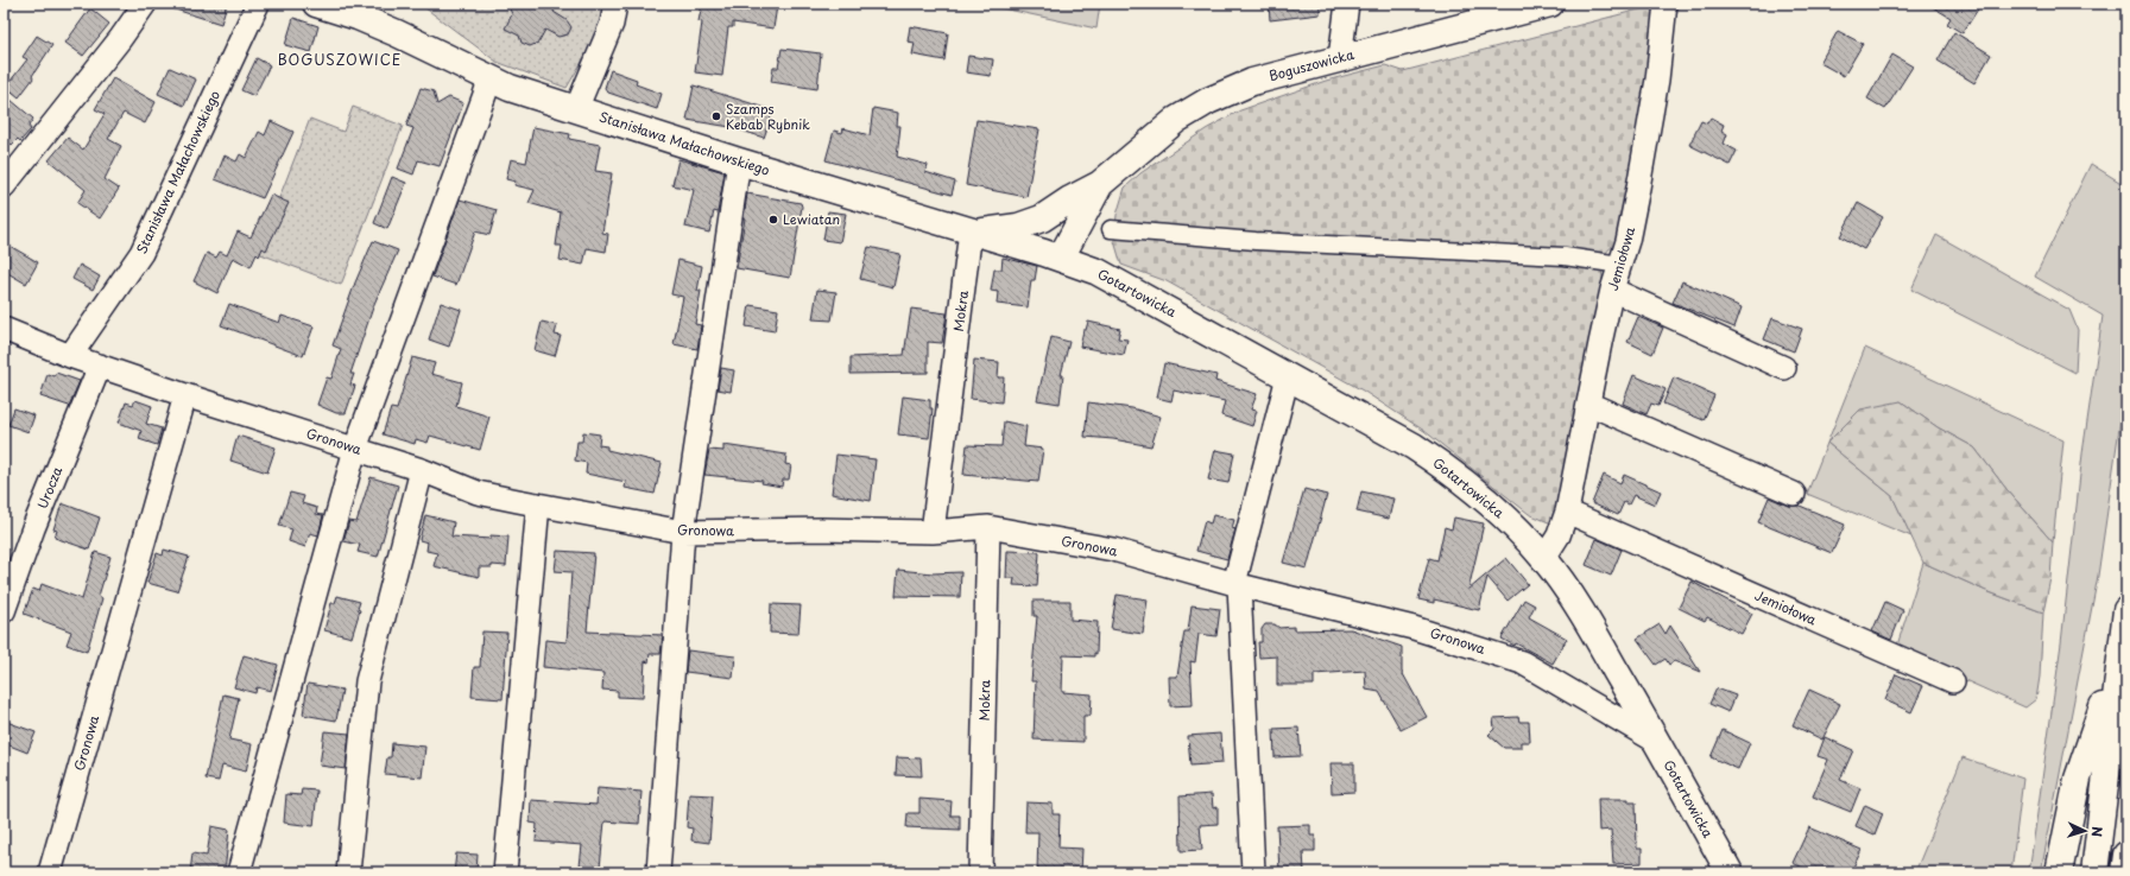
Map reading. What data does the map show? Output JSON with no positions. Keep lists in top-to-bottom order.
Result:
{
  "streets": {
    "street": [
      "Boguszowicka",
      "Stanisława Małachowskiego",
      "Jemiołowa",
      "Gotartowicka",
      "Mokra",
      "Gronowa",
      "Urocza"
    ]
  },
  "crossings": [
    ["Boguszowicka", "Stanisława Małachowskiego"],
    ["Boguszowicka", "Gotartowicka"],
    ["Boguszowicka", "Mokra"],
    ["Stanisława Małachowskiego", "Gotartowicka"],
    ["Stanisława Małachowskiego", "Mokra"],
    ["Stanisława Małachowskiego", "Gronowa"],
    ["Jemiołowa", "Gotartowicka"],
    ["Gotartowicka", "Gronowa"],
    ["Mokra", "Gronowa"],
    ["Gronowa", "Urocza"]
  ],
  "districts": ["BOGUSZOWICE"],
  "places": ["Szamps Kebab Rybnik", "Lewiatan"],
  "north": "right"
}
